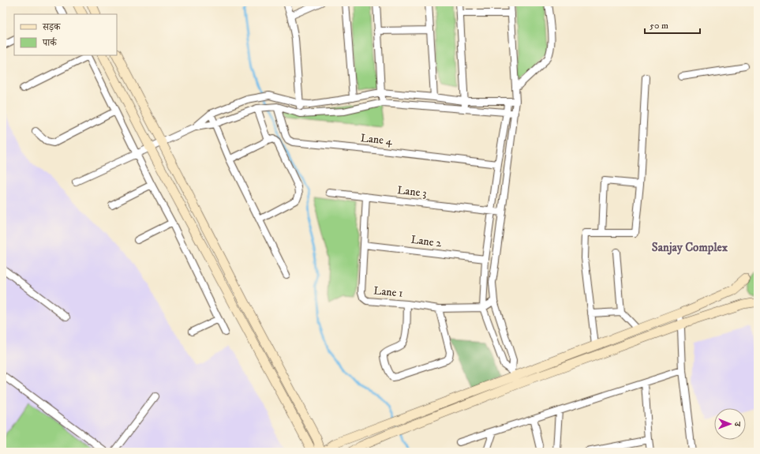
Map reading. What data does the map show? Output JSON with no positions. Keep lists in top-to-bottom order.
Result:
{
  "streets": {
    "street": [
      "Lane 4",
      "Lane 3",
      "Lane 2",
      "Lane 1"
    ]
  },
  "crossings": [
    ["Lane 3", "Lane 1"],
    ["Lane 2", "Lane 1"]
  ],
  "districts": ["Sanjay Complex"],
  "legend": ["सड़क", "पार्क"],
  "scale_bar": "50 m",
  "north": "right"
}
